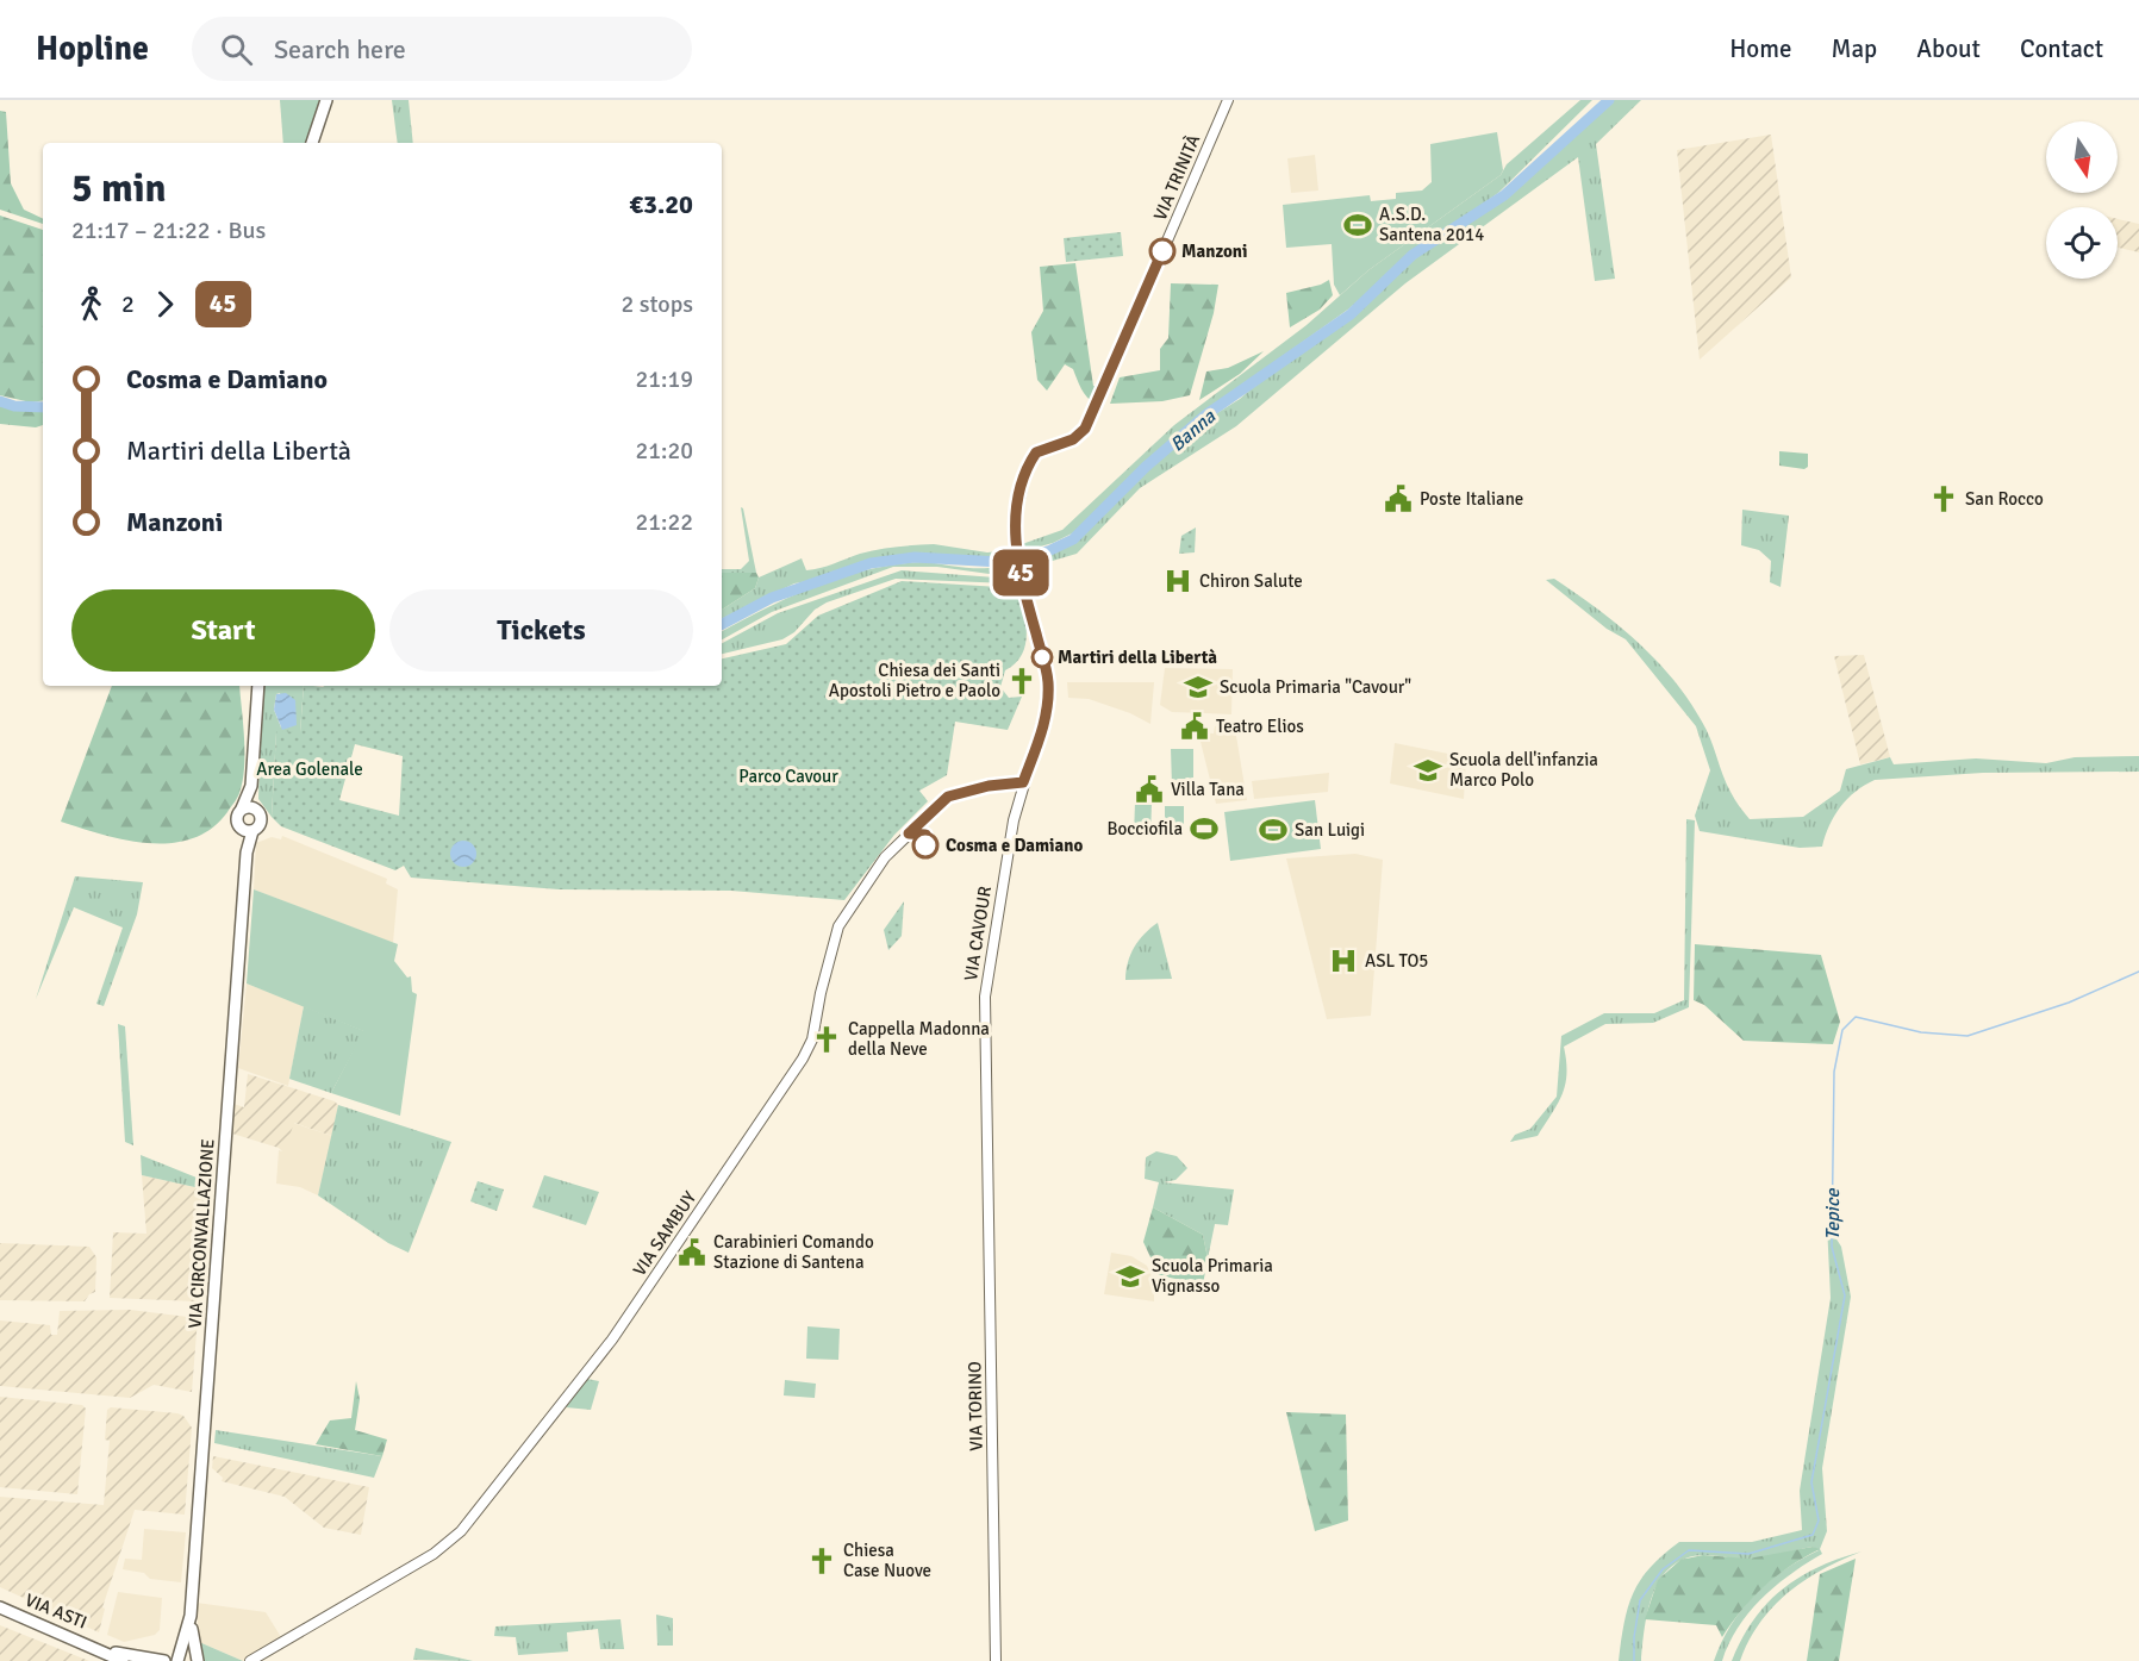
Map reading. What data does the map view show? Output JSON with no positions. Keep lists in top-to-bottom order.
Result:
{
  "streets": {
    "main road": ["VIA CIRCONVALLAZIONE", "VIA ASTI"],
    "street": [
      "VIA TRINITÀ",
      "VIA CAVOUR",
      "VIA SAMBUY",
      "VIA TORINO"
    ]
  },
  "crossings": [
    ["VIA TRINITÀ", "VIA CAVOUR"],
    ["VIA CAVOUR", "VIA SAMBUY"],
    ["VIA CAVOUR", "VIA TORINO"]
  ],
  "water": ["Banna", "Tepice"],
  "parks": ["Area Golenale", "Parco Cavour"],
  "places": {
    "sports": ["A.S.D. Santena 2014", "Bocciofila", "San Luigi"],
    "other": ["Manzoni", "Martiri della Libertà", "Cosma e Damiano"],
    "public building": [
      "Poste Italiane",
      "Teatro Elios",
      "Villa Tana",
      "Carabinieri Comando Stazione di Santena"
    ],
    "church": [
      "San Rocco",
      "Chiesa dei Santi Apostoli Pietro e Paolo",
      "Cappella Madonna della Neve",
      "Chiesa Case Nuove"
    ],
    "hospital": ["Chiron Salute", "ASL TO5"],
    "school or university": ["Scuola Primaria \"Cavour\"", "Scuola dell'infanzia Marco Polo", "Scuola Primaria Vignasso"]
  },
  "lines": ["bus line 45"],
  "north": "bottom",
  "page": {
    "header": "Hopline",
    "search": "Search here",
    "nav": [
      "Home",
      "Map",
      "About",
      "Contact"
    ],
    "on_map": "45",
    "heading": ["5 min", "21:17 – 21:22 · Bus", "€3.20"],
    "legs": ["2", "45", "2 stops"],
    "list": [
      {
        "name": "Cosma e Damiano",
        "value": "21:19"
      },
      {
        "name": "Martiri della Libertà",
        "value": "21:20"
      },
      {
        "name": "Manzoni",
        "value": "21:22"
      }
    ],
    "buttons": ["Start", "Tickets"]
  }
}
